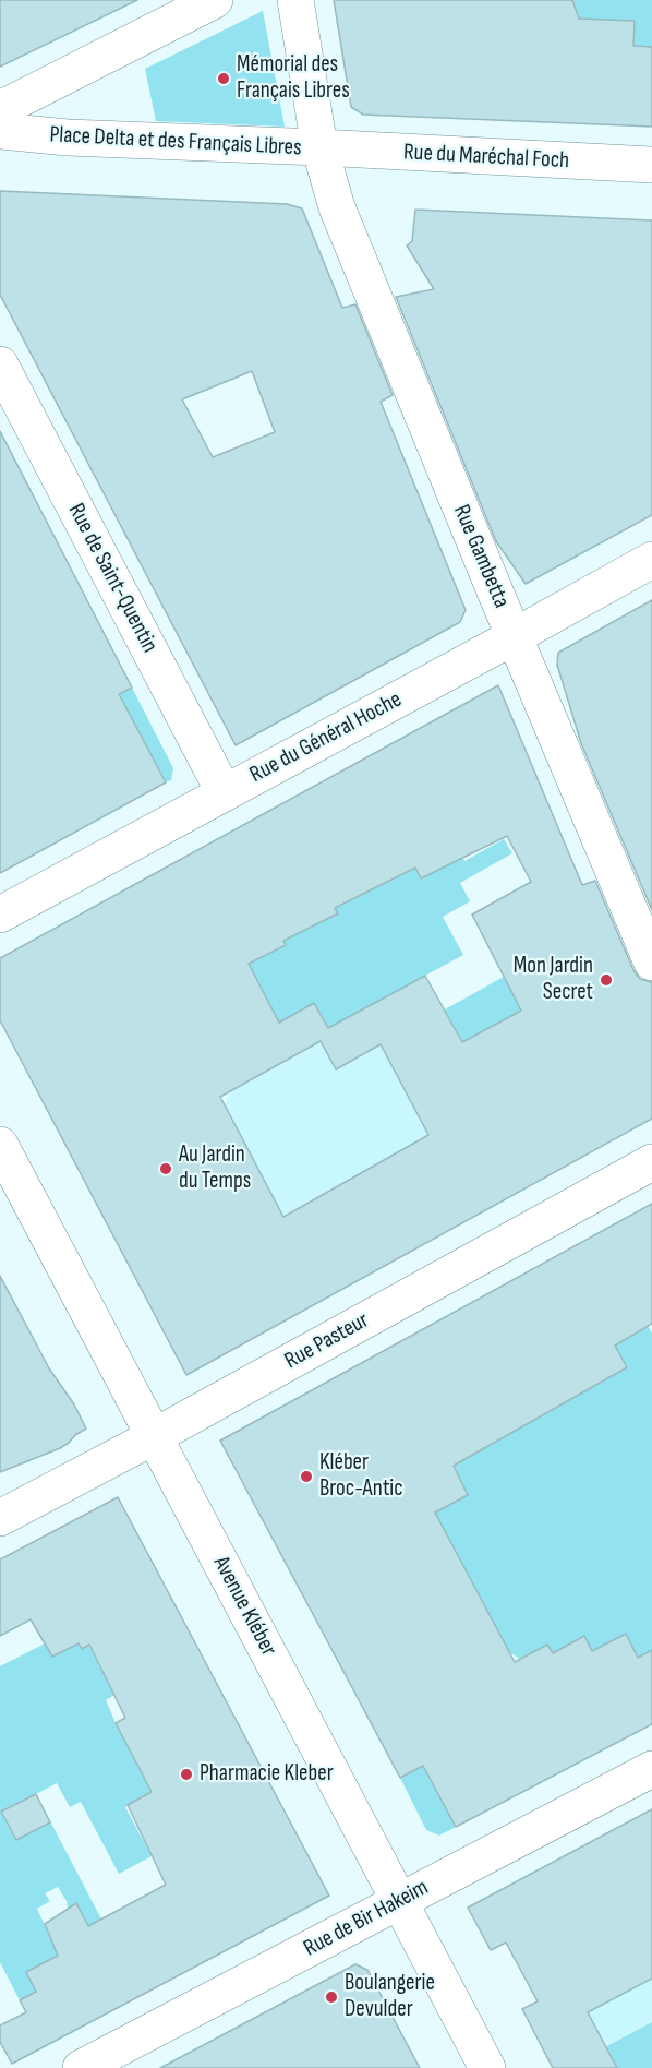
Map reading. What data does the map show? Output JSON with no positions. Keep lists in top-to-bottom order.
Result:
{
  "streets": {
    "street": [
      "Place Delta et des Français Libres",
      "Rue du Maréchal Foch",
      "Rue Gambetta",
      "Rue de Saint-Quentin",
      "Rue du Général Hoche",
      "Rue Pasteur",
      "Avenue Kléber",
      "Rue de Bir Hakeim"
    ]
  },
  "crossings": [
    ["Place Delta et des Français Libres", "Rue du Maréchal Foch"],
    ["Place Delta et des Français Libres", "Rue Gambetta"],
    ["Rue du Maréchal Foch", "Rue Gambetta"],
    ["Rue Gambetta", "Rue du Général Hoche"],
    ["Rue de Saint-Quentin", "Rue du Général Hoche"],
    ["Rue Pasteur", "Avenue Kléber"],
    ["Avenue Kléber", "Rue de Bir Hakeim"]
  ],
  "places": [
    "Mémorial des Français Libres",
    "Mon Jardin Secret",
    "Au Jardin du Temps",
    "Kléber Broc-Antic",
    "Pharmacie Kleber",
    "Boulangerie Devulder"
  ]
}
